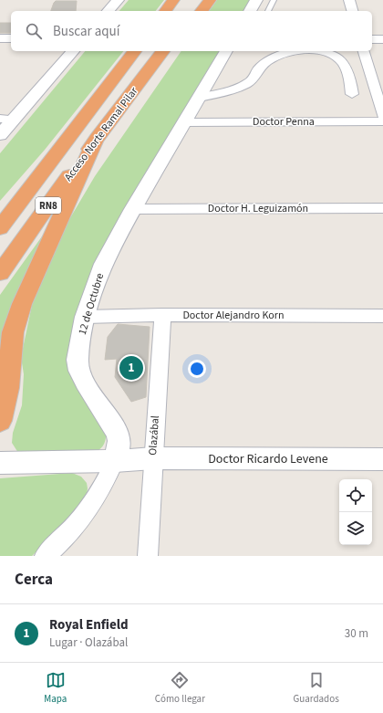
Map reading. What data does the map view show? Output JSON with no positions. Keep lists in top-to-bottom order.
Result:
{
  "streets": {
    "highway": ["Acceso Norte Ramal Pilar", "RN8"],
    "street": [
      "Doctor Penna",
      "Doctor H. Leguizamón",
      "12 de Octubre",
      "Doctor Alejandro Korn",
      "Olazábal",
      "Doctor Ricardo Levene"
    ]
  },
  "crossings": [
    ["Doctor Penna", "12 de Octubre"],
    ["Doctor H. Leguizamón", "12 de Octubre"],
    ["12 de Octubre", "Doctor Alejandro Korn"],
    ["12 de Octubre", "Doctor Ricardo Levene"],
    ["Doctor Alejandro Korn", "Olazábal"],
    ["Olazábal", "Doctor Ricardo Levene"]
  ],
  "page": {
    "search": "Buscar aquí",
    "pins": "1",
    "heading": "Cerca",
    "list": [
      {
        "mark": "1",
        "name": "Royal Enfield",
        "note": "Lugar · Olazábal",
        "value": "30 m"
      }
    ],
    "nav": ["Mapa", "Cómo llegar", "Guardados"]
  }
}
